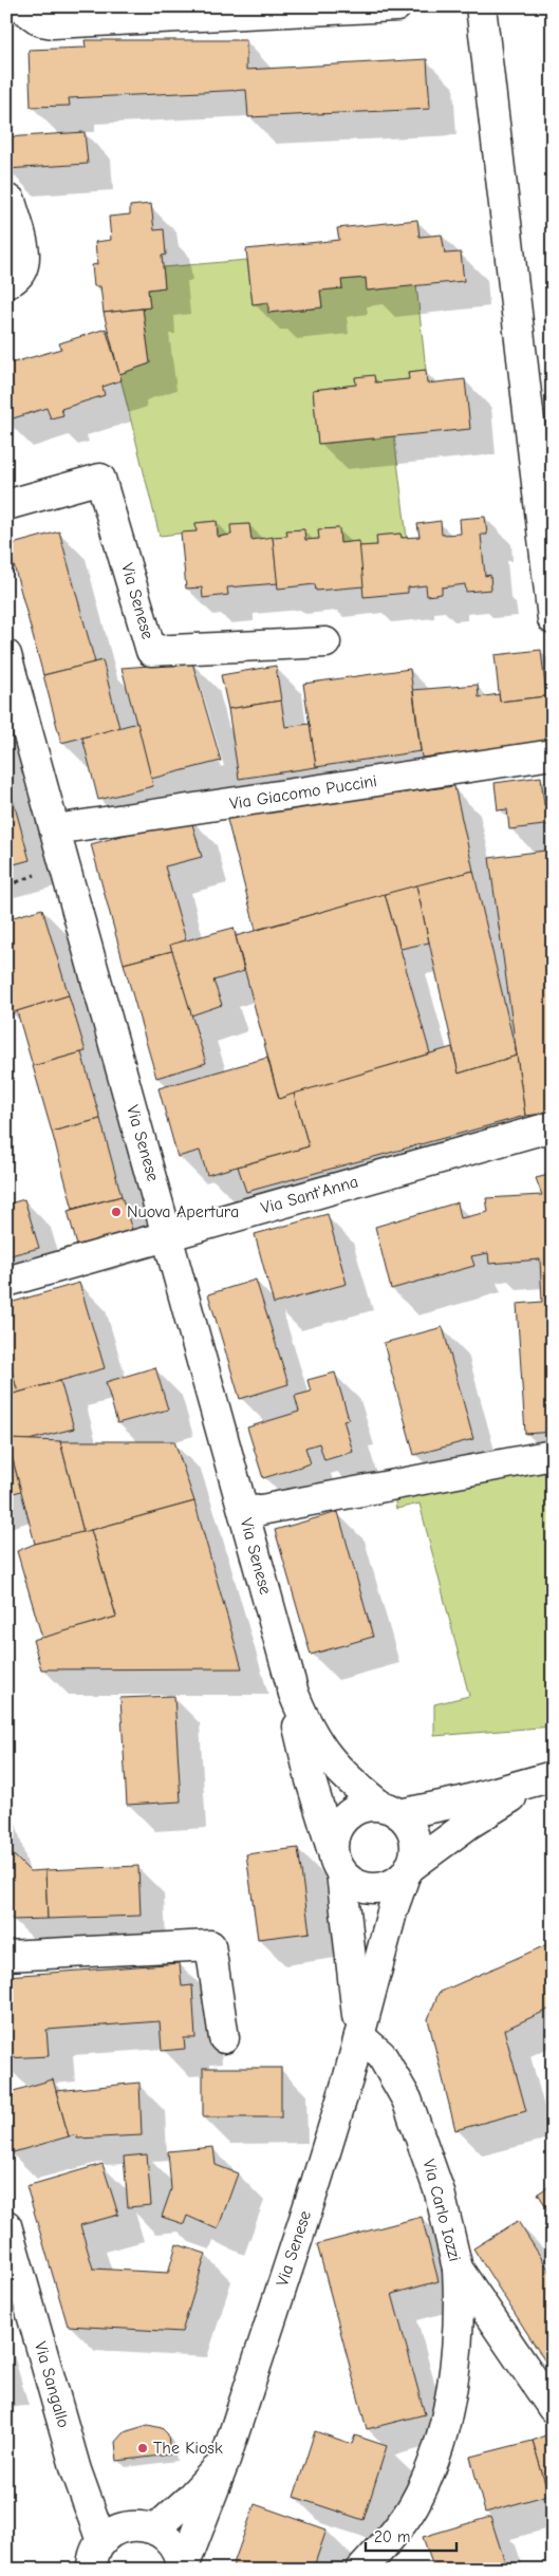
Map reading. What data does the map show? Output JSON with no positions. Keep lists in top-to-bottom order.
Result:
{
  "streets": {
    "street": [
      "Via Senese",
      "Via Giacomo Puccini",
      "Via Sant'Anna",
      "Via Carlo Iozzi",
      "Via Sangallo"
    ]
  },
  "crossings": [
    ["Via Senese", "Via Giacomo Puccini"],
    ["Via Senese", "Via Sant'Anna"],
    ["Via Senese", "Via Carlo Iozzi"]
  ],
  "places": ["Nuova Apertura", "The Kiosk"],
  "scale_bar": "20 m"
}
